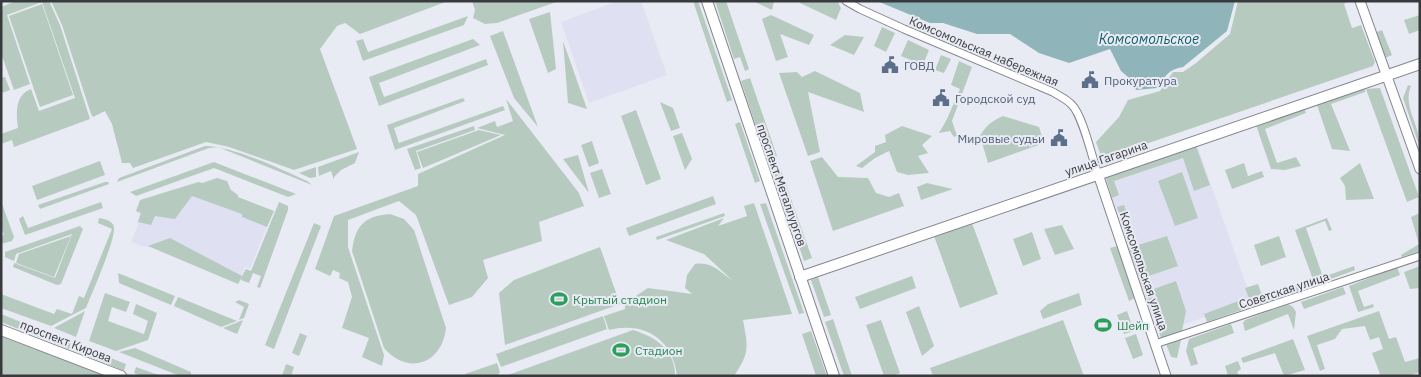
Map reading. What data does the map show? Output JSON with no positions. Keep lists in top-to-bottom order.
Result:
{
  "streets": {
    "main road": ["улица Гагарина", "проспект Металлургов", "проспект Кирова"],
    "street": ["Комсомольская набережная", "Комсомольская улица", "Советская улица"]
  },
  "crossings": [
    ["Комсомольская набережная", "улица Гагарина"],
    ["Комсомольская набережная", "Комсомольская улица"],
    ["улица Гагарина", "проспект Металлургов"],
    ["улица Гагарина", "Комсомольская улица"],
    ["Комсомольская улица", "Советская улица"]
  ],
  "water": ["Комсомольское"],
  "places": {
    "public building": [
      "ГОВД",
      "Прокуратура",
      "Городской суд",
      "Мировые судьи"
    ],
    "sports": ["Крытый стадион", "Шейп", "Стадион"]
  }
}
